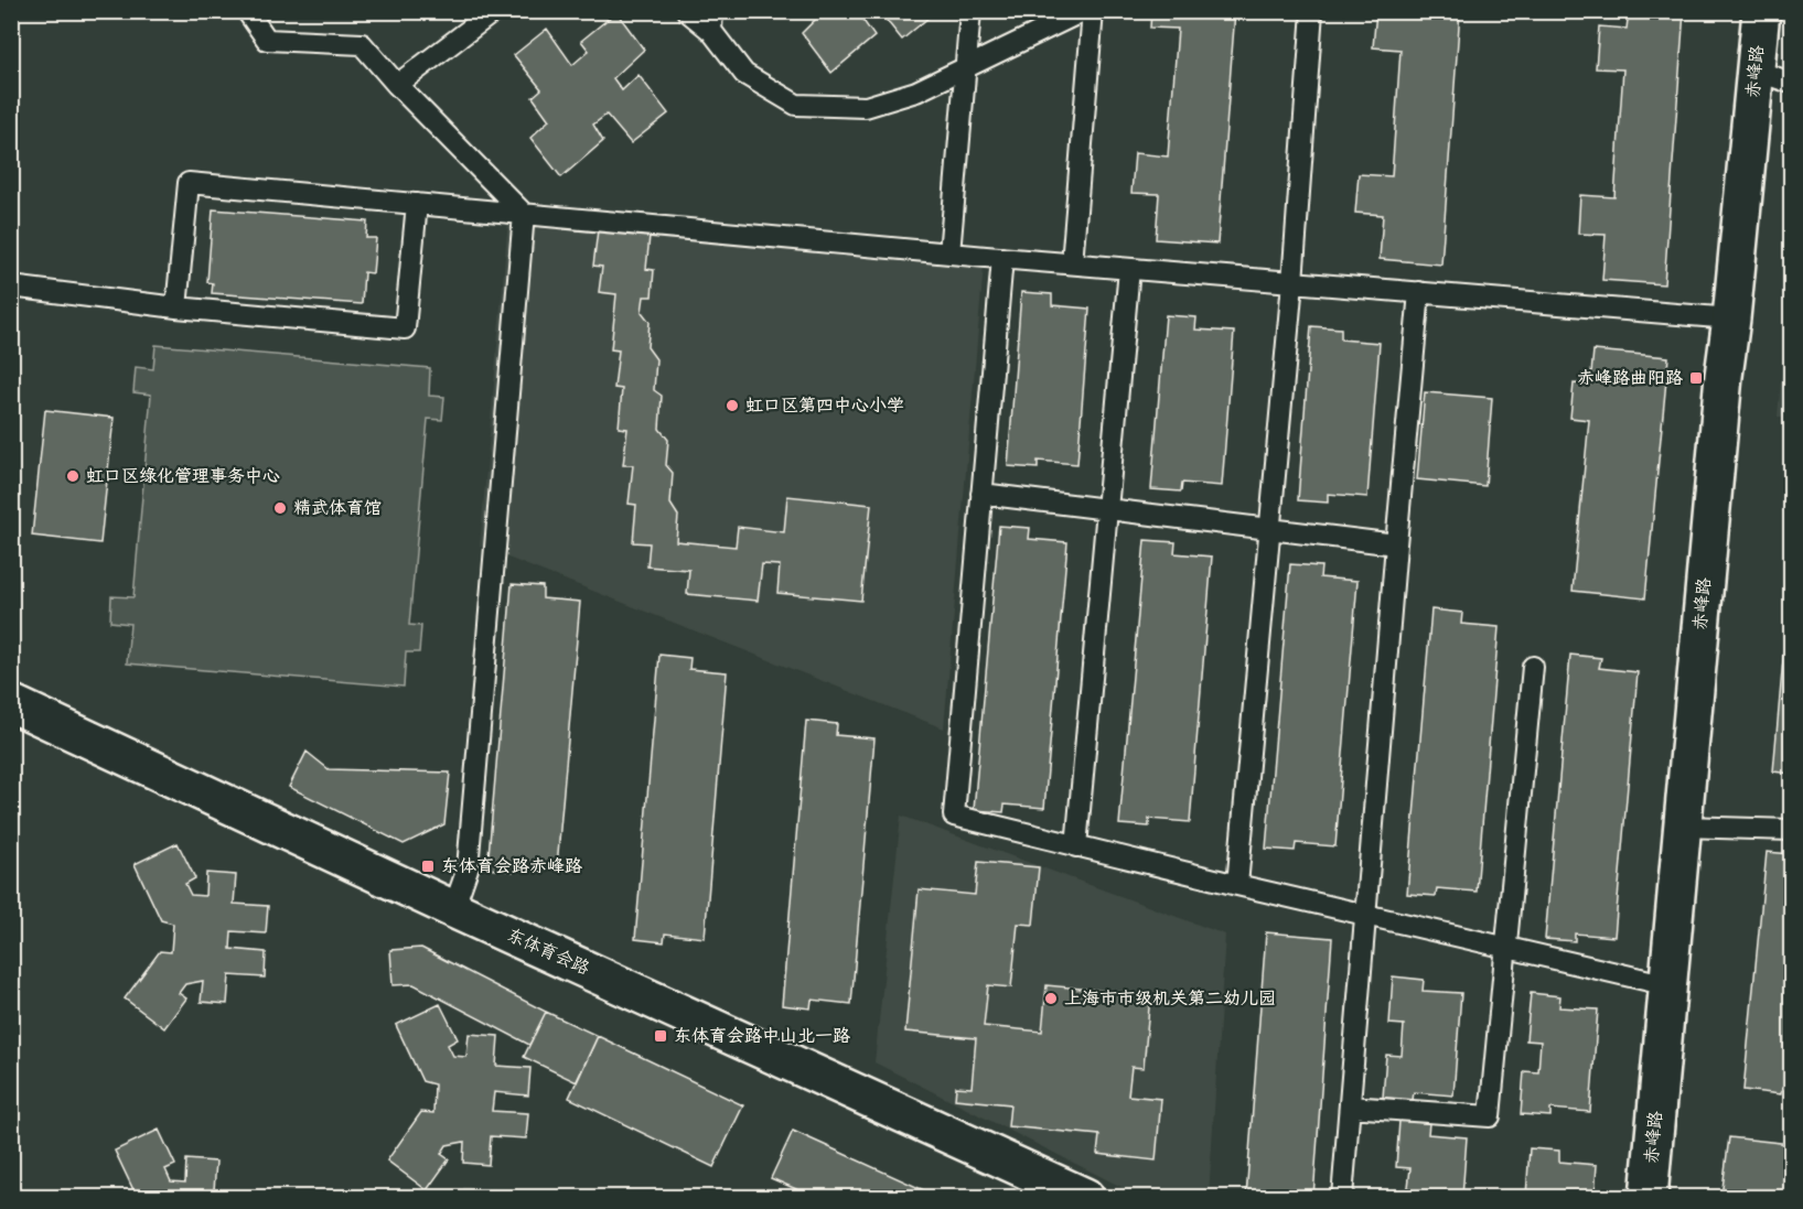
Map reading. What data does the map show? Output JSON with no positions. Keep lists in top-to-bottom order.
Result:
{
  "streets": {
    "street": ["赤峰路", "东体育会路"]
  },
  "places": {
    "transit": ["赤峰路曲阳路", "东体育会路赤峰路", "东体育会路中山北一路"],
    "other": [
      "虹口区第四中心小学",
      "虹口区绿化管理事务中心",
      "精武体育馆",
      "上海市市级机关第二幼儿园"
    ]
  }
}
